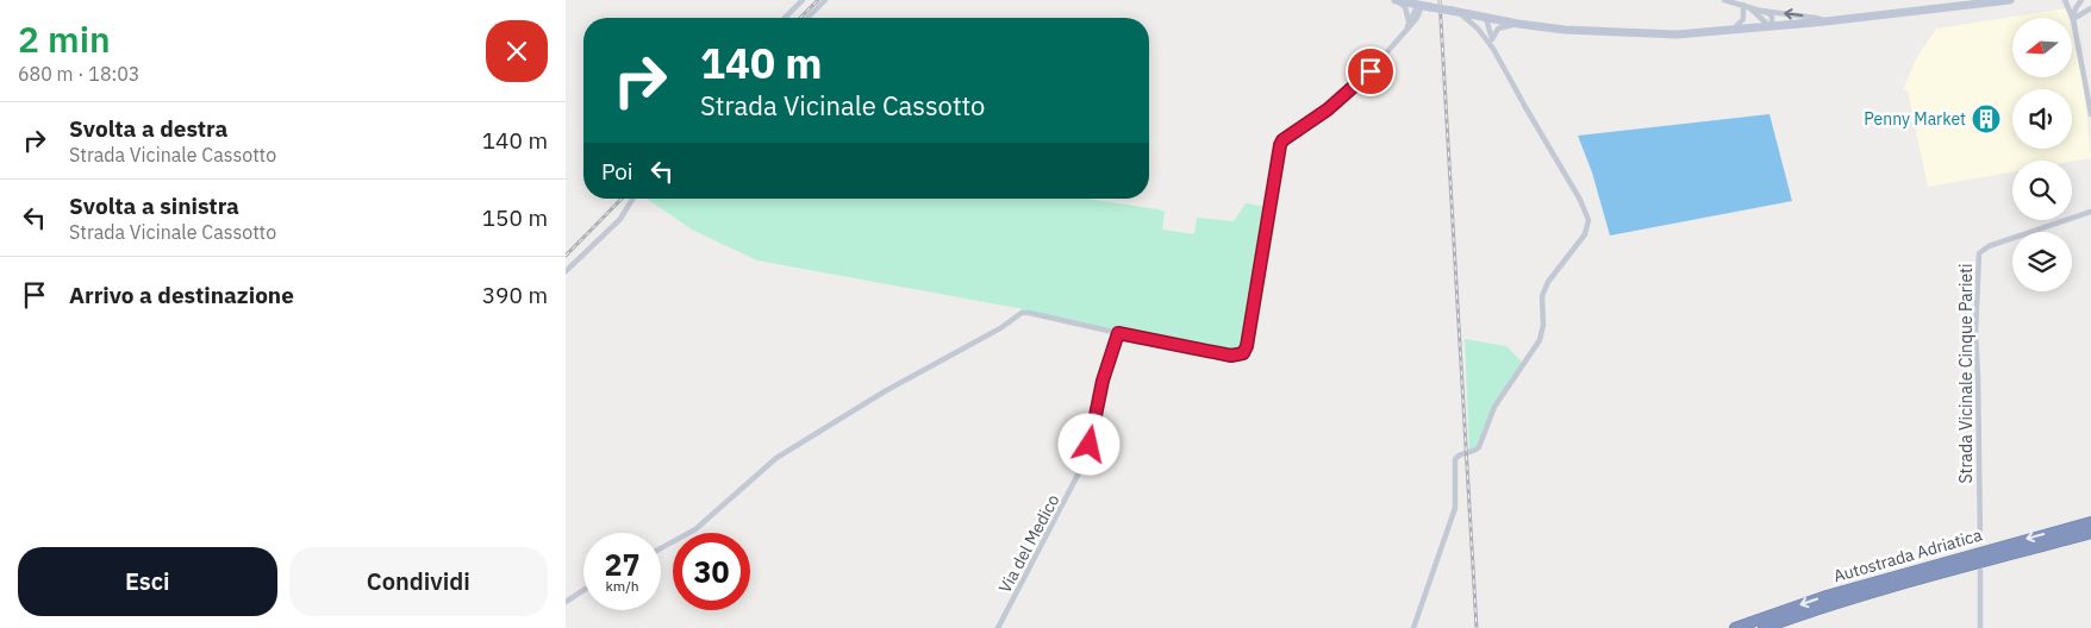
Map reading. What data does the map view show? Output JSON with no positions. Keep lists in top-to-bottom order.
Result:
{
  "streets": {
    "highway": ["Autostrada Adriatica"],
    "street": ["Strada Vicinale Cinque Parieti", "Via del Medico"]
  },
  "places": {
    "building": ["Penny Market"]
  },
  "north": "left",
  "page": {
    "heading": ["2 min", "680 m · 18:03"],
    "turn": ["140 m", "Strada Vicinale Cassotto"],
    "list": [
      {
        "name": "Svolta a destra",
        "note": "Strada Vicinale Cassotto",
        "value": "140 m"
      },
      {
        "name": "Svolta a sinistra",
        "note": "Strada Vicinale Cassotto",
        "value": "150 m"
      },
      {
        "name": "Arrivo a destinazione",
        "value": "390 m"
      }
    ],
    "then": "Poi",
    "speed": "27 km/h",
    "limit": "30",
    "buttons": ["Esci", "Condividi"]
  }
}
